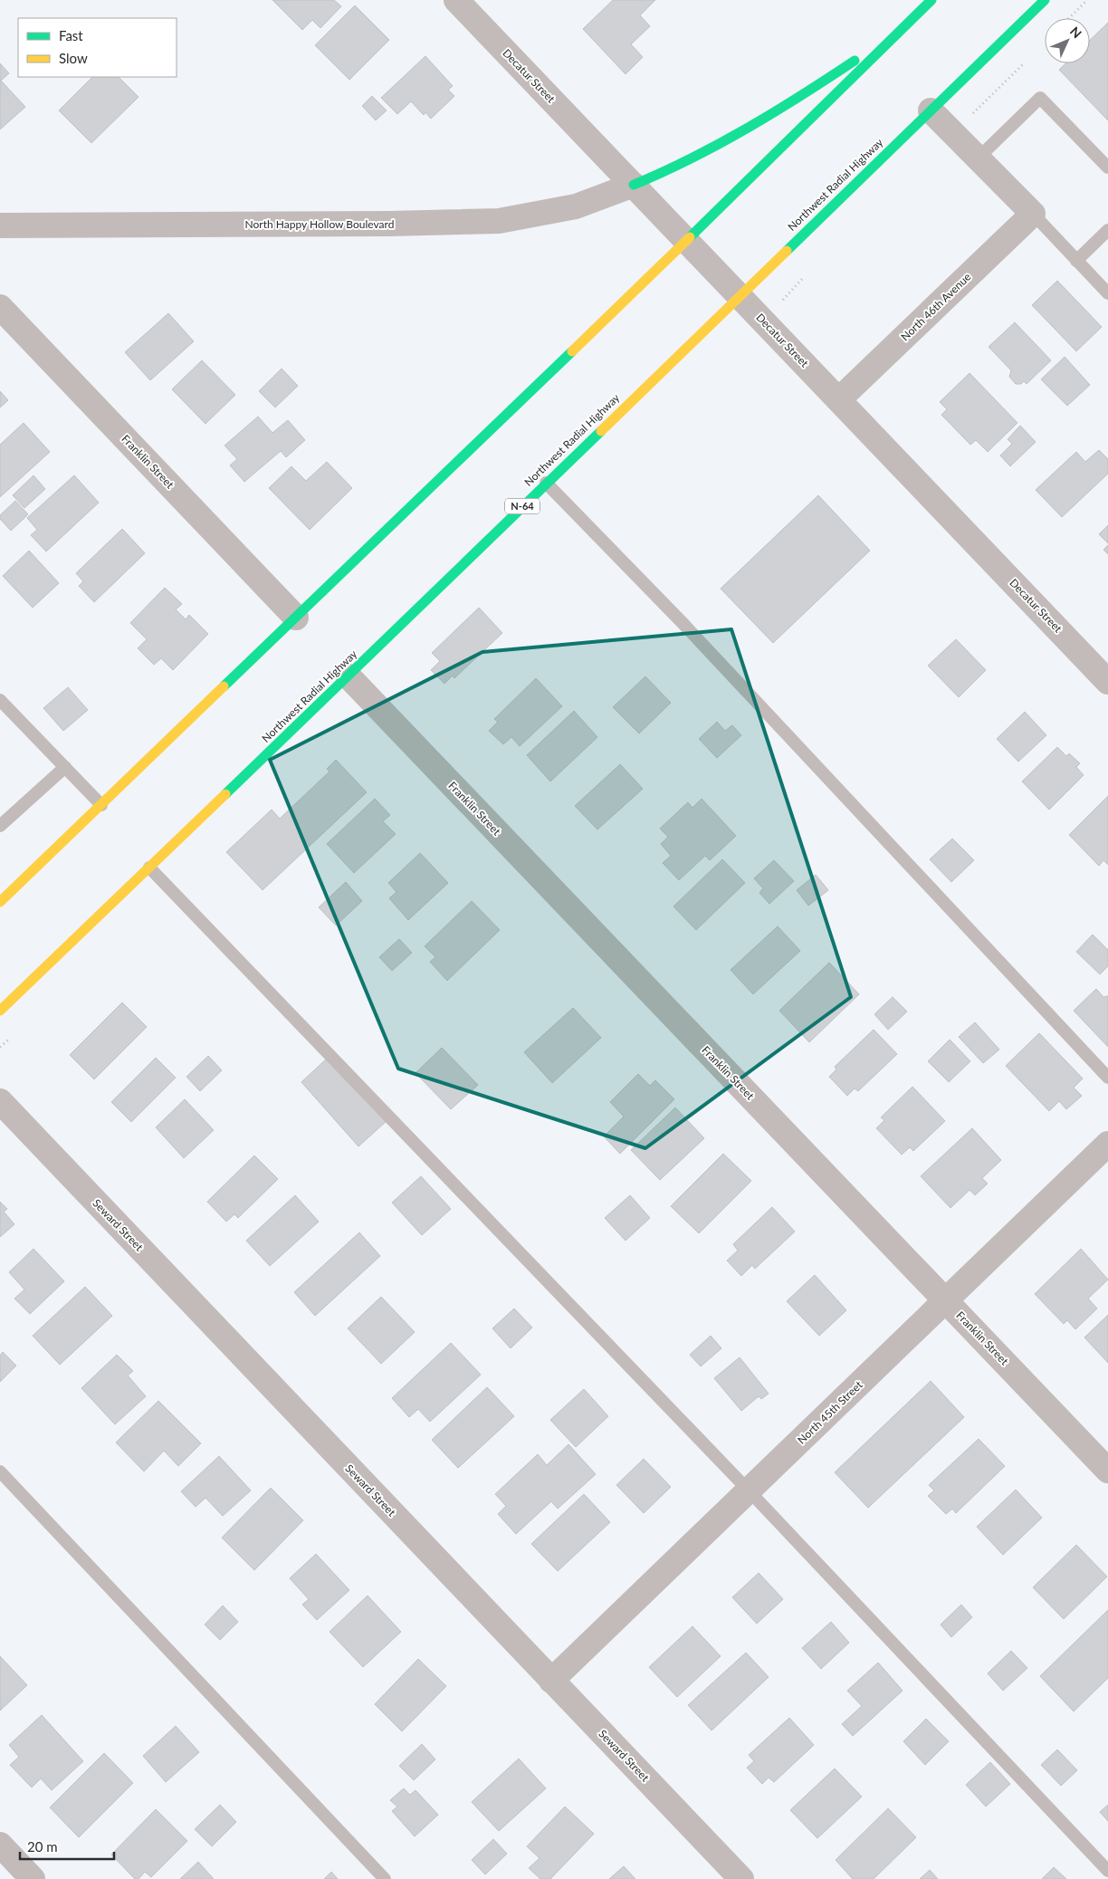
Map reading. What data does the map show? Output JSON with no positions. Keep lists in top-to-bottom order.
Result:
{
  "streets": {
    "main road": ["Northwest Radial Highway", "N-64"],
    "street": [
      "Decatur Street",
      "North Happy Hollow Boulevard",
      "North 46th Avenue",
      "Franklin Street",
      "Seward Street",
      "North 45th Street"
    ]
  },
  "crossings": [
    ["Decatur Street", "Northwest Radial Highway"],
    ["Decatur Street", "North Happy Hollow Boulevard"],
    ["Decatur Street", "North 46th Avenue"],
    ["Northwest Radial Highway", "Franklin Street"],
    ["Franklin Street", "North 45th Street"],
    ["Seward Street", "North 45th Street"]
  ],
  "legend": ["Fast", "Slow"],
  "scale_bar": "20 m",
  "north": "top right"
}
